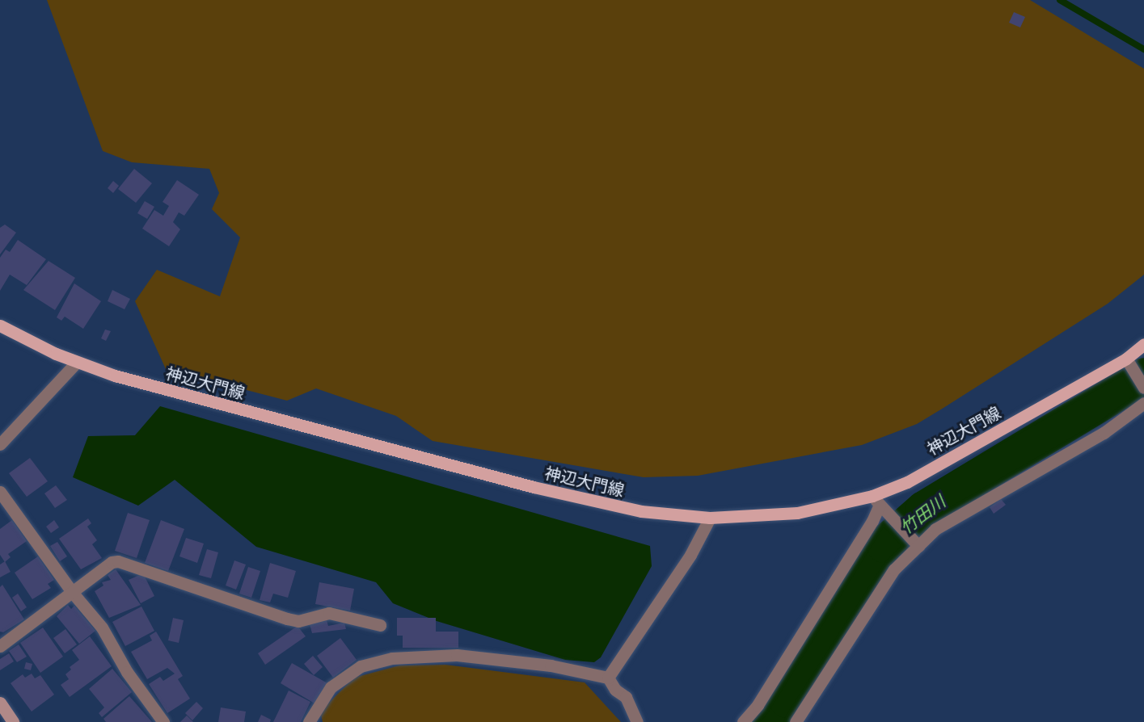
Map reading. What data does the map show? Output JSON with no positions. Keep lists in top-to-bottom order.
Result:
{
  "streets": {
    "main road": ["神辺大門線"]
  },
  "water": ["竹田川"]
}
